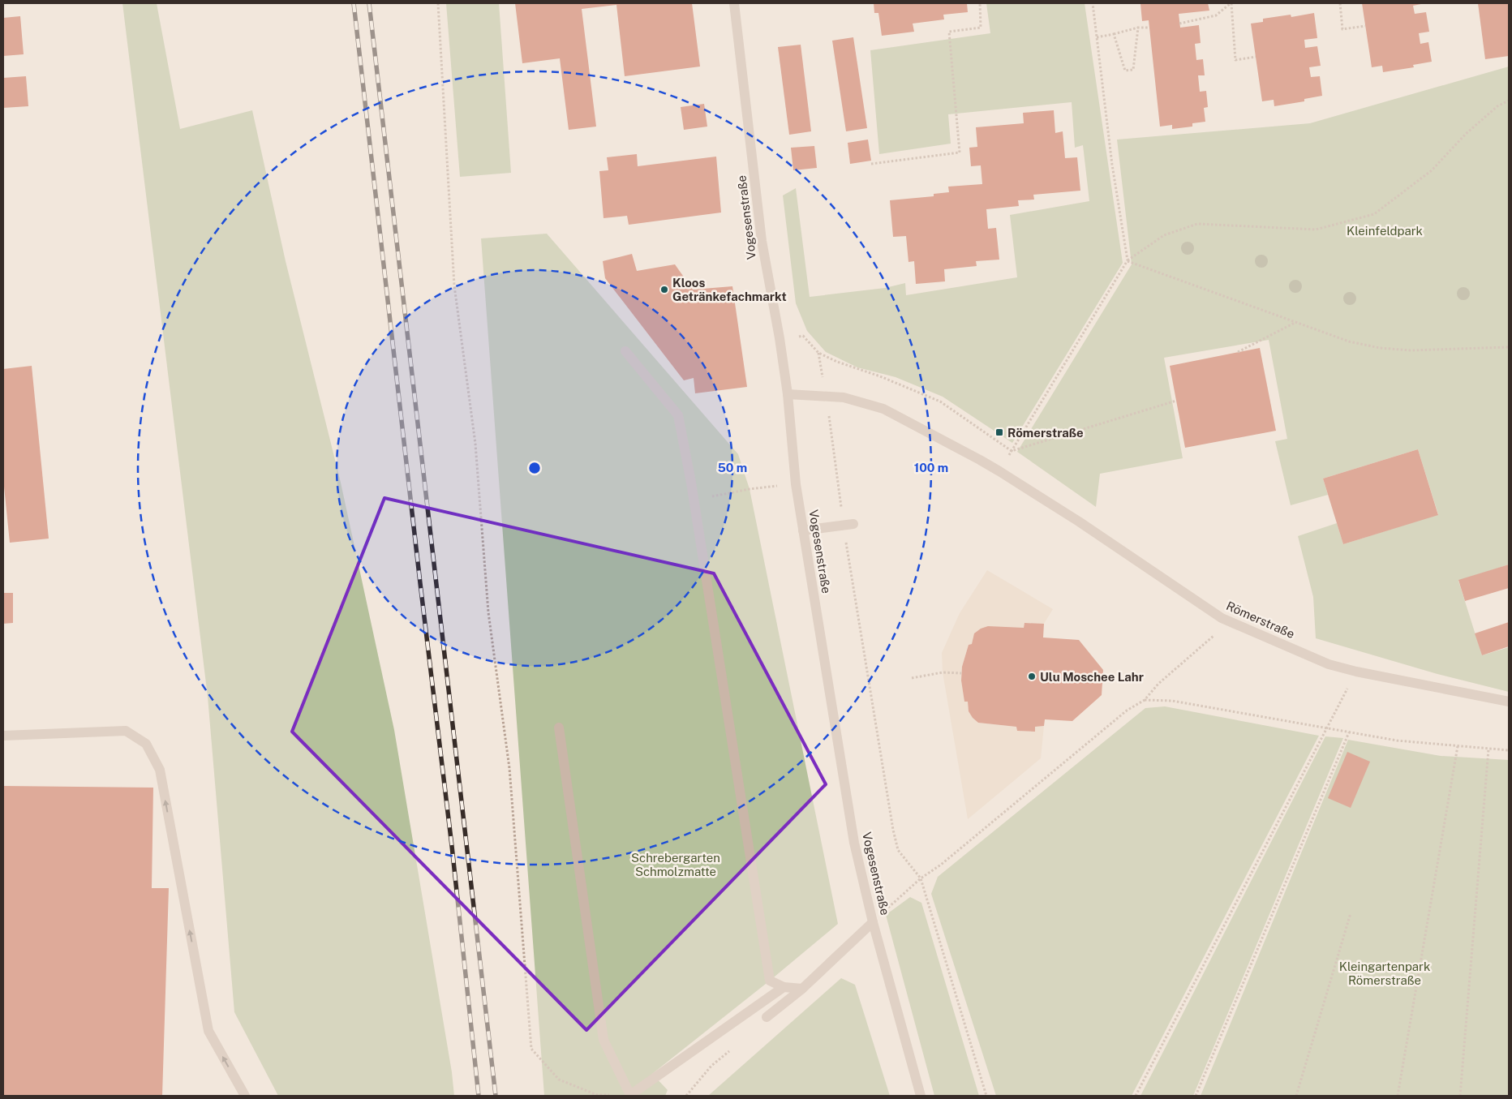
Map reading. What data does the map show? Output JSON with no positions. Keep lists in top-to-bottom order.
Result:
{
  "streets": {
    "street": ["Vogesenstraße", "Römerstraße"]
  },
  "crossings": [
    ["Vogesenstraße", "Römerstraße"]
  ],
  "parks": ["Kleinfeldpark", "Schrebergarten Schmolzmatte", "Kleingartenpark Römerstraße"],
  "places": {
    "other": ["Kloos Getränkefachmarkt", "Ulu Moschee Lahr"],
    "transit": ["Römerstraße"]
  },
  "rings": ["50 m", "100 m"]
}
